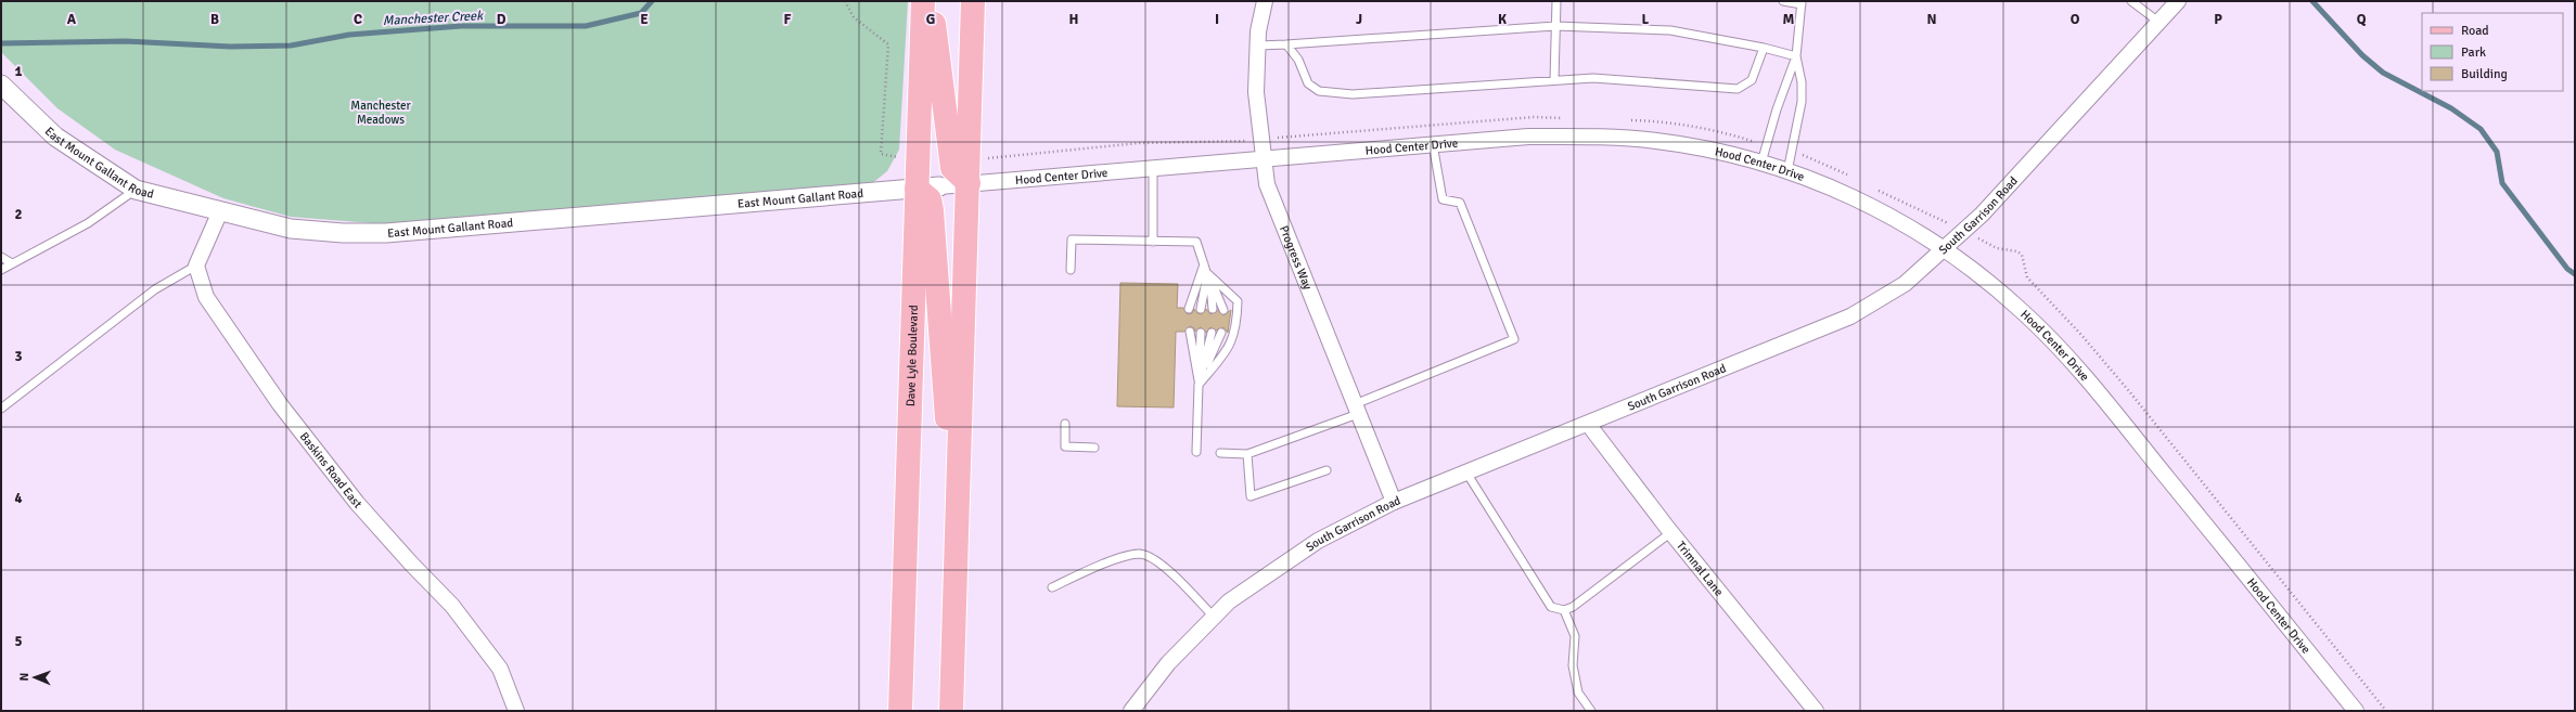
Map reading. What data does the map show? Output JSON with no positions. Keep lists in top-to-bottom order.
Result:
{
  "streets": {
    "main road": ["Dave Lyle Boulevard"],
    "street": [
      "Hood Center Drive",
      "East Mount Gallant Road",
      "South Garrison Road",
      "Progress Way",
      "Baskins Road East",
      "Trimnal Lane"
    ]
  },
  "crossings": [
    ["Hood Center Drive", "East Mount Gallant Road"],
    ["Hood Center Drive", "South Garrison Road"],
    ["Hood Center Drive", "Progress Way"],
    ["East Mount Gallant Road", "Dave Lyle Boulevard"],
    ["South Garrison Road", "Progress Way"],
    ["South Garrison Road", "Trimnal Lane"]
  ],
  "water": ["Manchester Creek"],
  "parks": ["Manchester Meadows"],
  "legend": ["Road", "Park", "Building"],
  "north": "left",
  "grid": {
    "columns": [
      "A",
      "B",
      "C",
      "D",
      "E",
      "F",
      "G",
      "H",
      "I",
      "J",
      "K",
      "L",
      "M",
      "N",
      "O",
      "P",
      "Q"
    ],
    "rows": [
      "1",
      "2",
      "3",
      "4",
      "5"
    ]
  }
}
